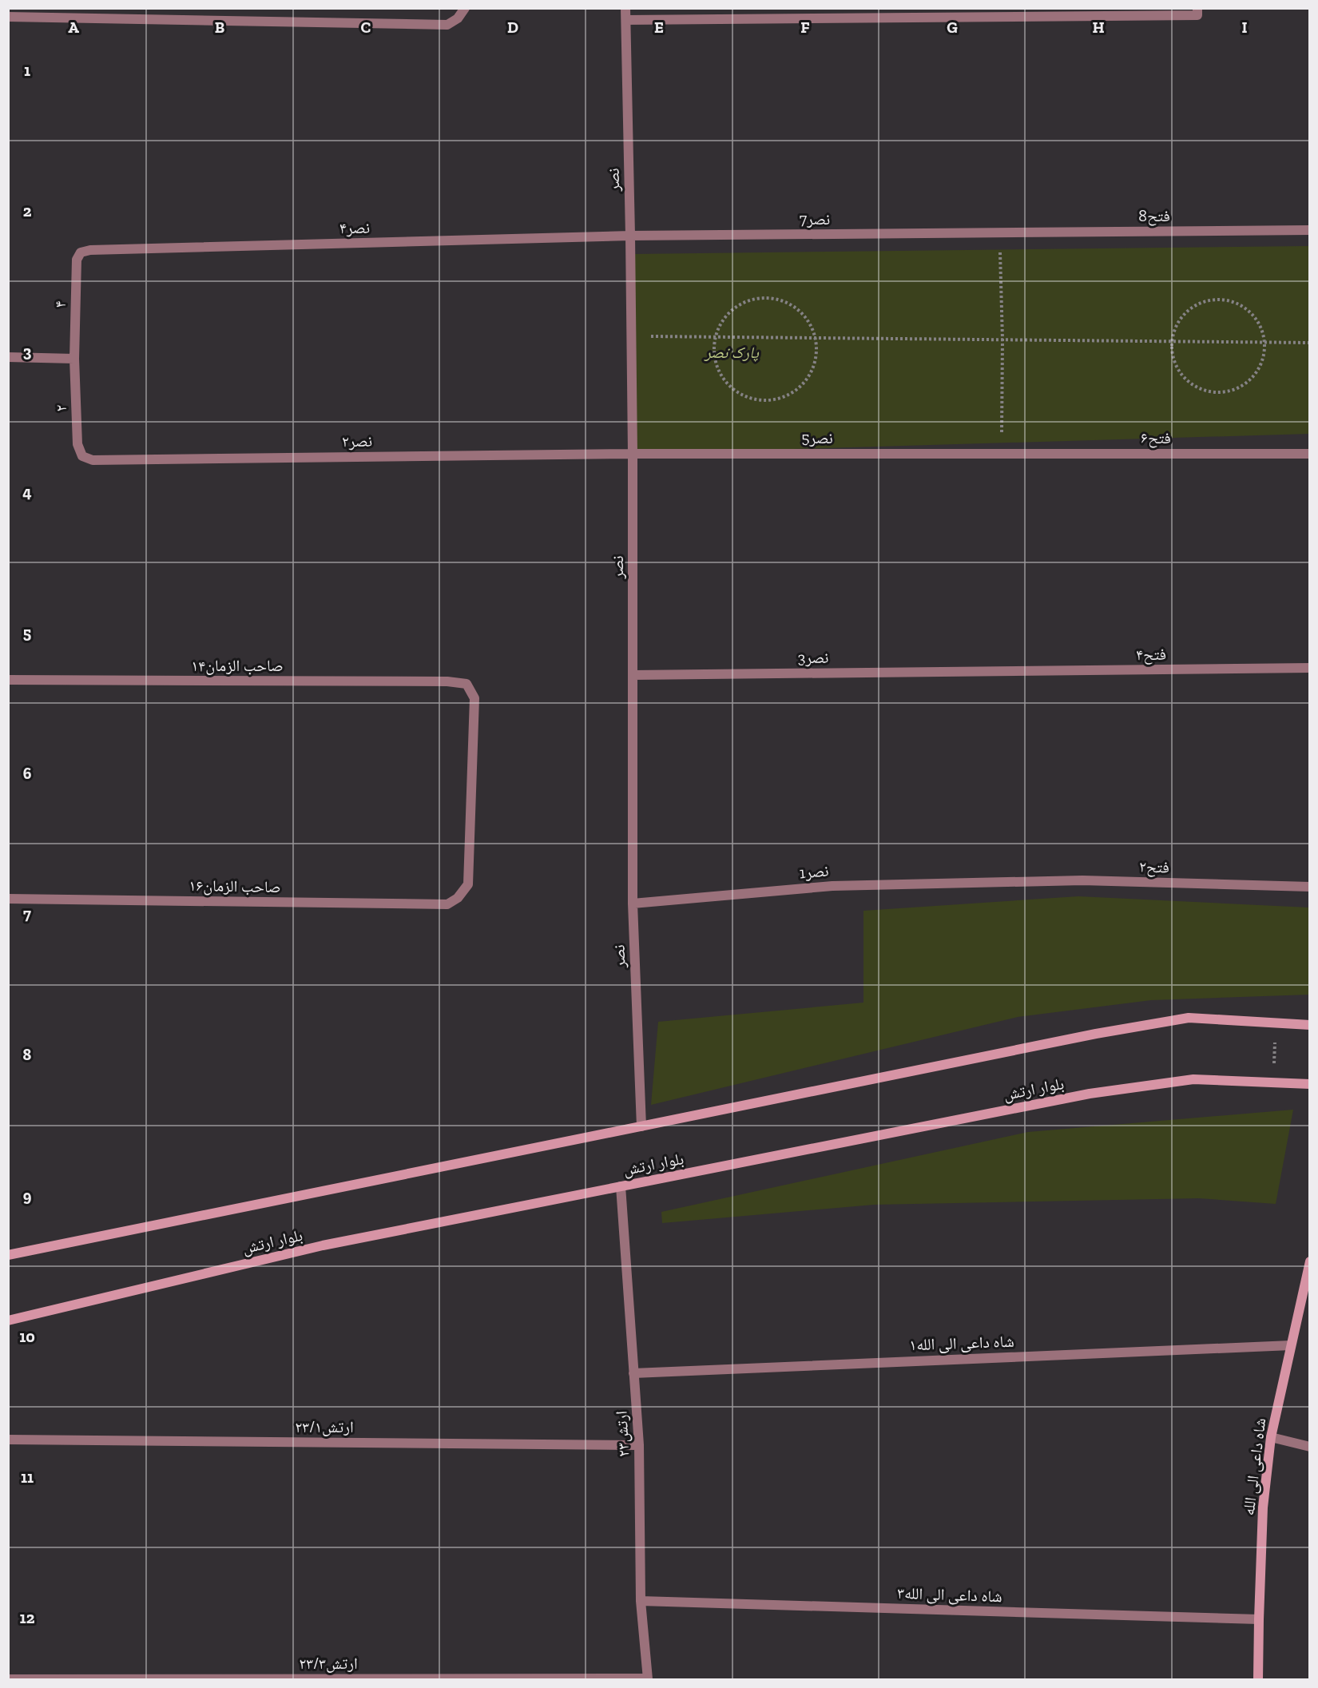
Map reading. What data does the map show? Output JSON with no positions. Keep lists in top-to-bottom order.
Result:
{
  "streets": {
    "main road": ["بلوار ارتش", "شاه داعی الی الله"],
    "street": [
      "نصر",
      "8فتح",
      "7نصر",
      "۴نصر",
      "۴",
      "۲",
      "5نصر",
      "۶فتح",
      "نصر۲",
      "فتح۴",
      "3نصر",
      "صاحب الزمان۱۴",
      "۲فتح",
      "1نصر",
      "صاحب الزمان۱۶",
      "شاه داعی الی الله۱",
      "۲۳/۱ارتش",
      "ارتش۲۳",
      "شاه داعی الی الله۳",
      "۲۳/۳ارتش"
    ]
  },
  "crossings": [
    ["نصر", "7نصر"],
    ["نصر", "۴نصر"],
    ["نصر", "5نصر"],
    ["نصر", "نصر۲"],
    ["نصر", "3نصر"],
    ["نصر", "1نصر"],
    ["8فتح", "7نصر"],
    ["7نصر", "۴نصر"],
    ["۴نصر", "۴"],
    ["۴", "۲"],
    ["۲", "نصر۲"],
    ["5نصر", "۶فتح"],
    ["5نصر", "نصر۲"],
    ["فتح۴", "3نصر"],
    ["صاحب الزمان۱۴", "صاحب الزمان۱۶"],
    ["۲فتح", "1نصر"],
    ["بلوار ارتش", "ارتش۲۳"],
    ["شاه داعی الی الله۱", "ارتش۲۳"],
    ["شاه داعی الی الله۱", "شاه داعی الی الله"],
    ["۲۳/۱ارتش", "ارتش۲۳"],
    ["ارتش۲۳", "شاه داعی الی الله۳"],
    ["ارتش۲۳", "۲۳/۳ارتش"],
    ["شاه داعی الی الله", "شاه داعی الی الله۳"]
  ],
  "parks": ["پارک نصر"],
  "grid": {
    "columns": [
      "A",
      "B",
      "C",
      "D",
      "E",
      "F",
      "G",
      "H",
      "I"
    ],
    "rows": [
      "1",
      "2",
      "3",
      "4",
      "5",
      "6",
      "7",
      "8",
      "9",
      "10",
      "11",
      "12"
    ]
  }
}
